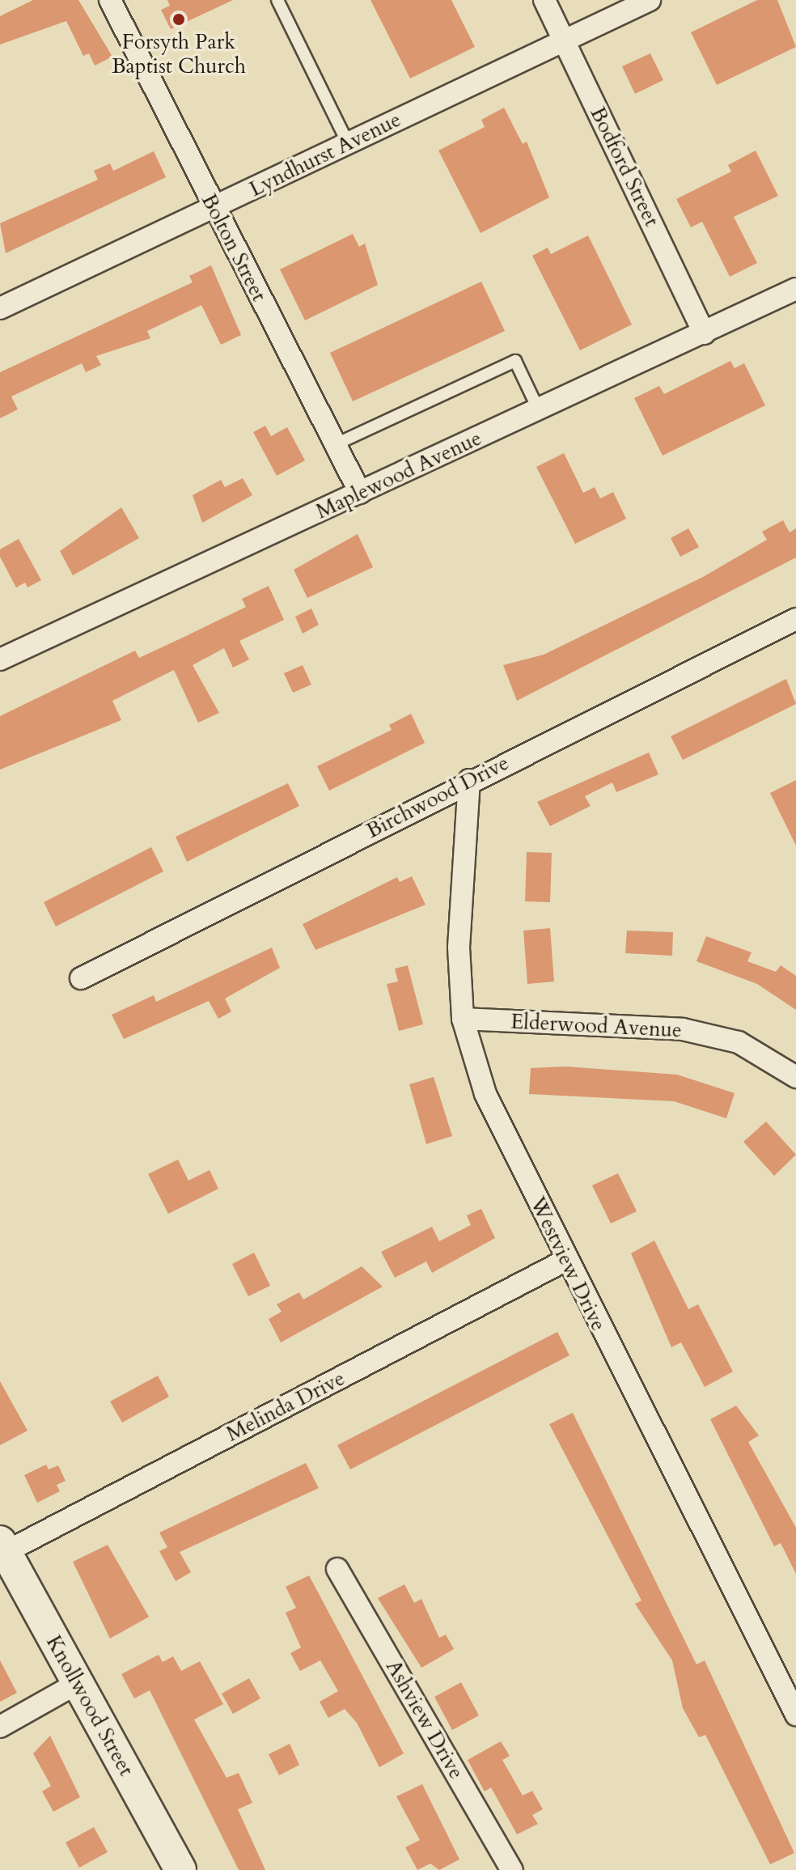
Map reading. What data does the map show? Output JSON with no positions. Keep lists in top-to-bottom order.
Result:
{
  "streets": {
    "main road": ["Knollwood Street"],
    "street": [
      "Lyndhurst Avenue",
      "Bodford Street",
      "Bolton Street",
      "Maplewood Avenue",
      "Birchwood Drive",
      "Elderwood Avenue",
      "Westview Drive",
      "Melinda Drive",
      "Ashview Drive"
    ]
  },
  "crossings": [
    ["Lyndhurst Avenue", "Bodford Street"],
    ["Lyndhurst Avenue", "Bolton Street"],
    ["Bodford Street", "Maplewood Avenue"],
    ["Bolton Street", "Maplewood Avenue"],
    ["Birchwood Drive", "Westview Drive"],
    ["Elderwood Avenue", "Westview Drive"],
    ["Westview Drive", "Melinda Drive"],
    ["Melinda Drive", "Knollwood Street"]
  ],
  "places": ["Forsyth Park Baptist Church"]
}
